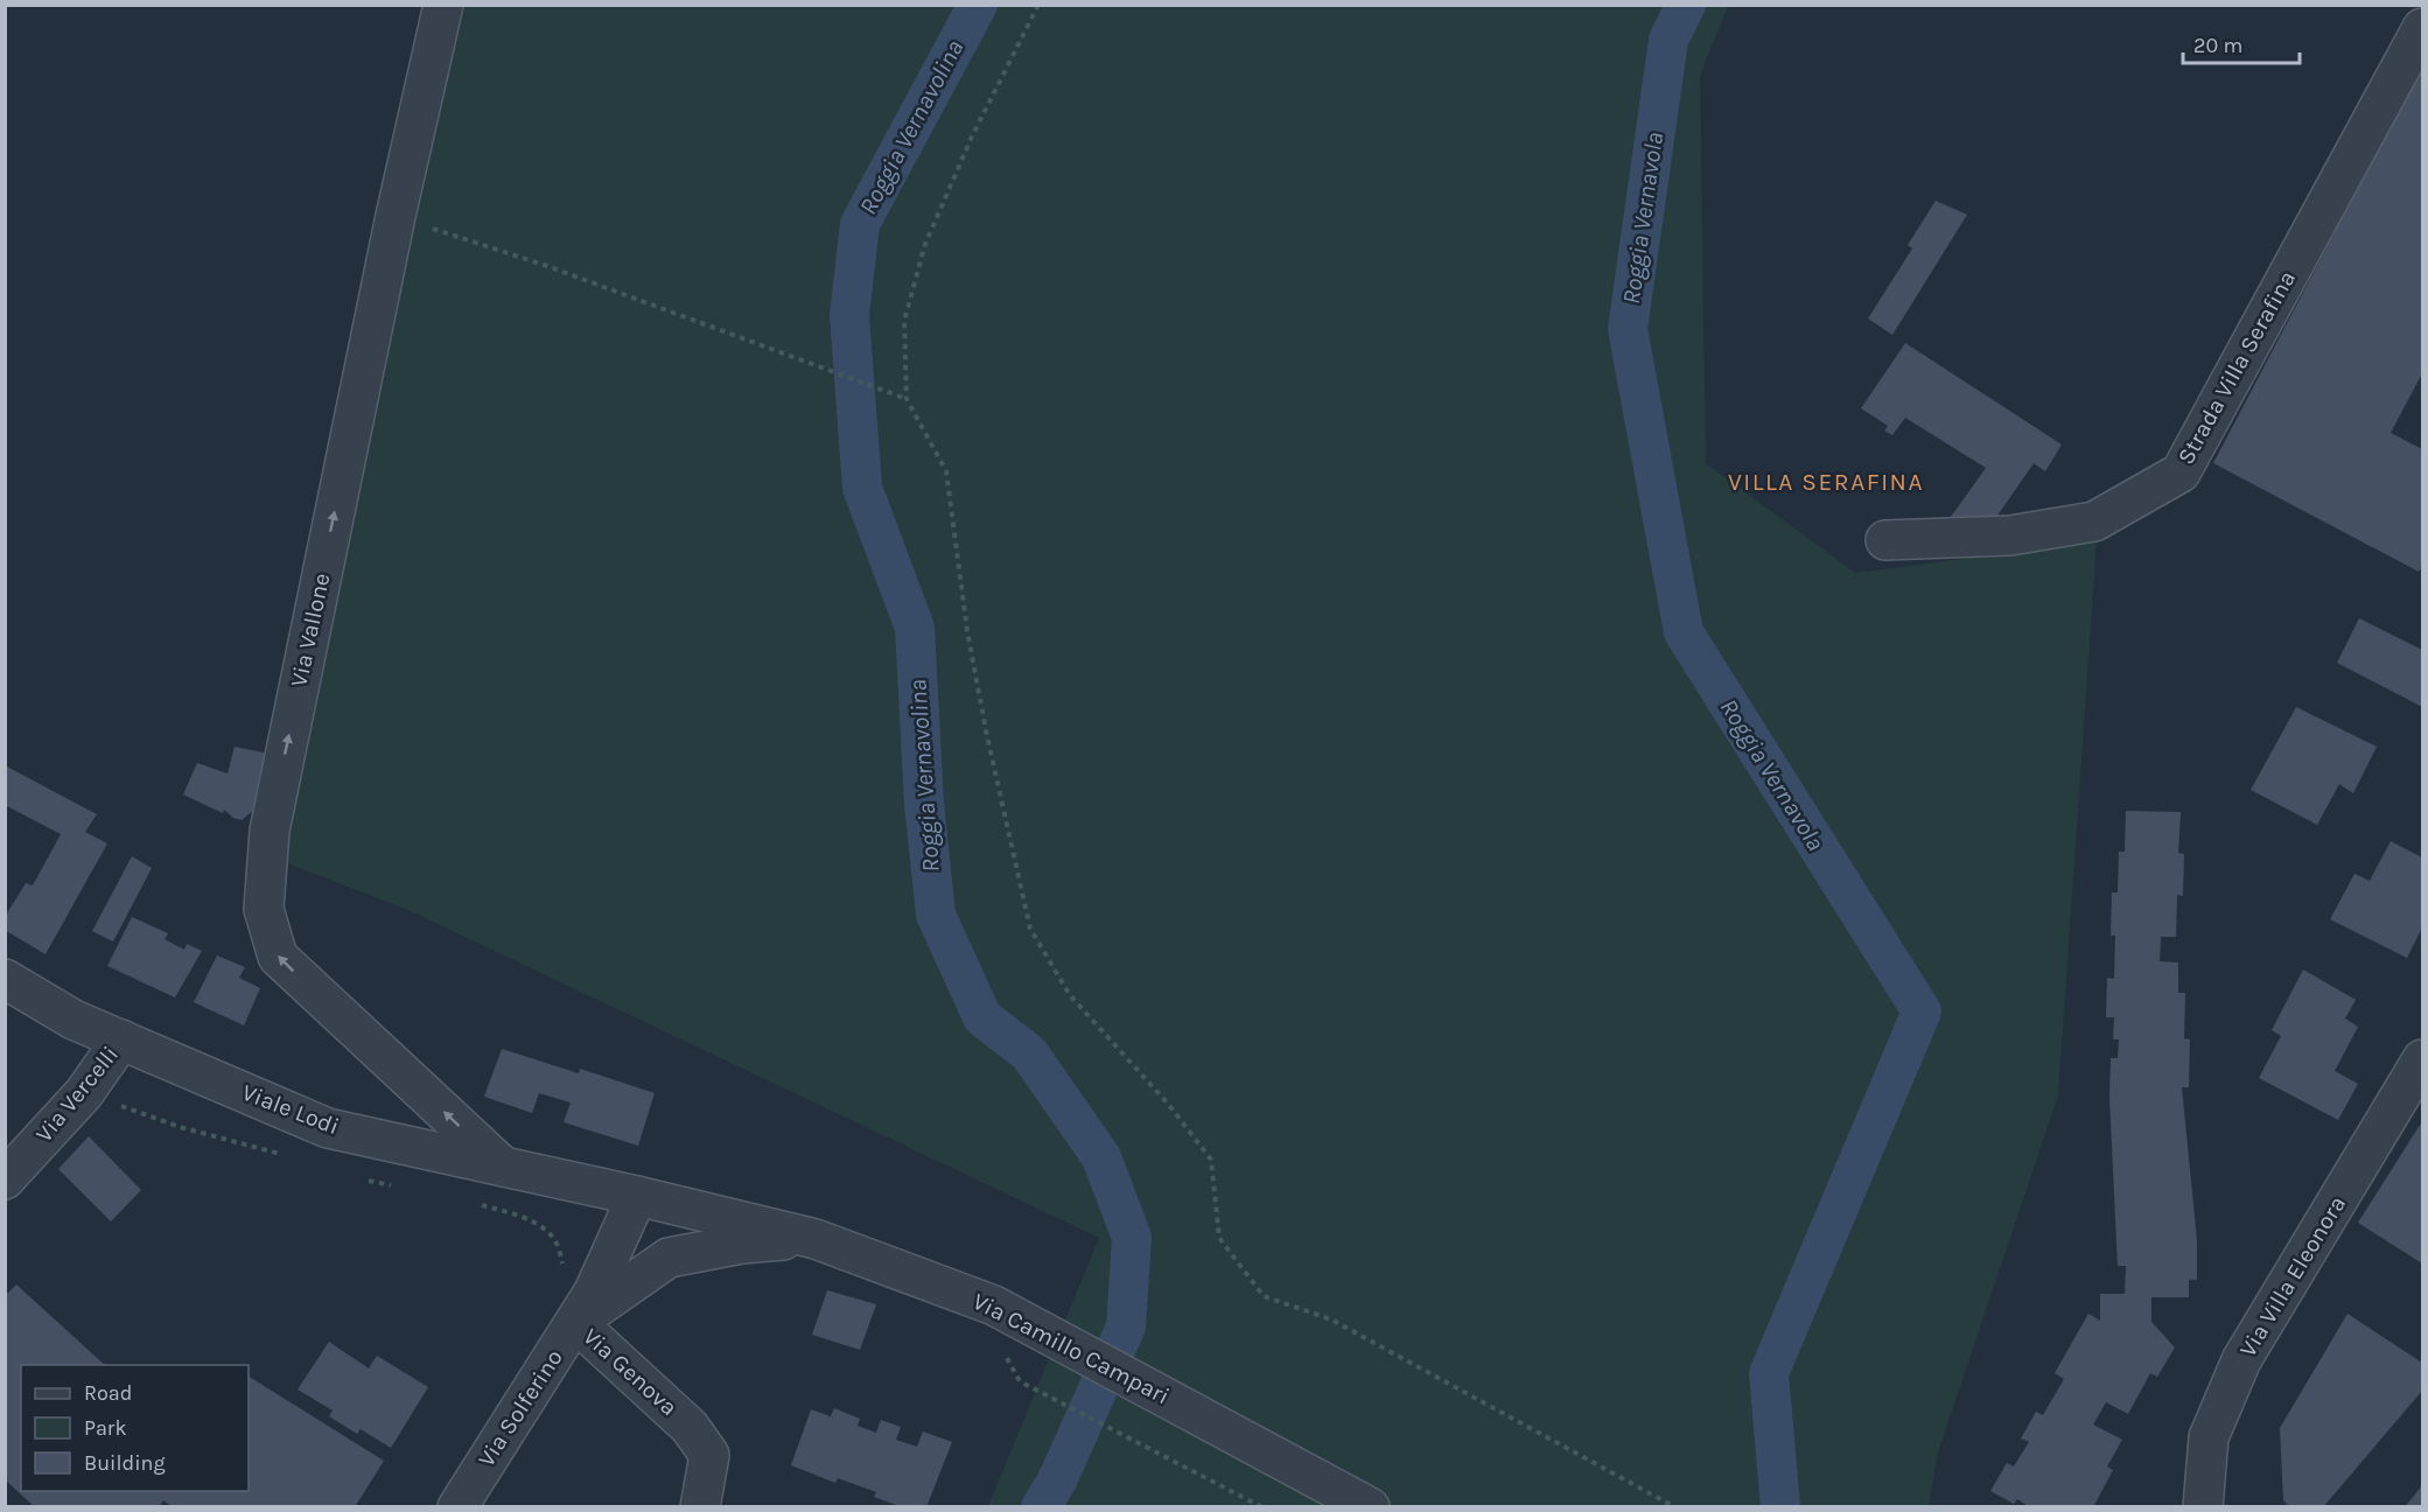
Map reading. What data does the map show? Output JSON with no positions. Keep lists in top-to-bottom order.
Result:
{
  "streets": {
    "street": [
      "Strada Villa Serafina",
      "Via Vallone",
      "Via Vercelli",
      "Viale Lodi",
      "Via Villa Eleonora",
      "Via Camillo Campari",
      "Via Genova",
      "Via Solferino"
    ]
  },
  "crossings": [
    ["Via Vallone", "Viale Lodi"],
    ["Via Vercelli", "Viale Lodi"],
    ["Viale Lodi", "Via Camillo Campari"],
    ["Viale Lodi", "Via Solferino"],
    ["Via Camillo Campari", "Via Genova"],
    ["Via Camillo Campari", "Via Solferino"],
    ["Via Genova", "Via Solferino"]
  ],
  "one_way": ["Via Vallone"],
  "districts": ["VILLA SERAFINA"],
  "water": ["Roggia Vernavolina", "Roggia Vernavola"],
  "legend": ["Road", "Park", "Building"],
  "scale_bar": "20 m"
}
